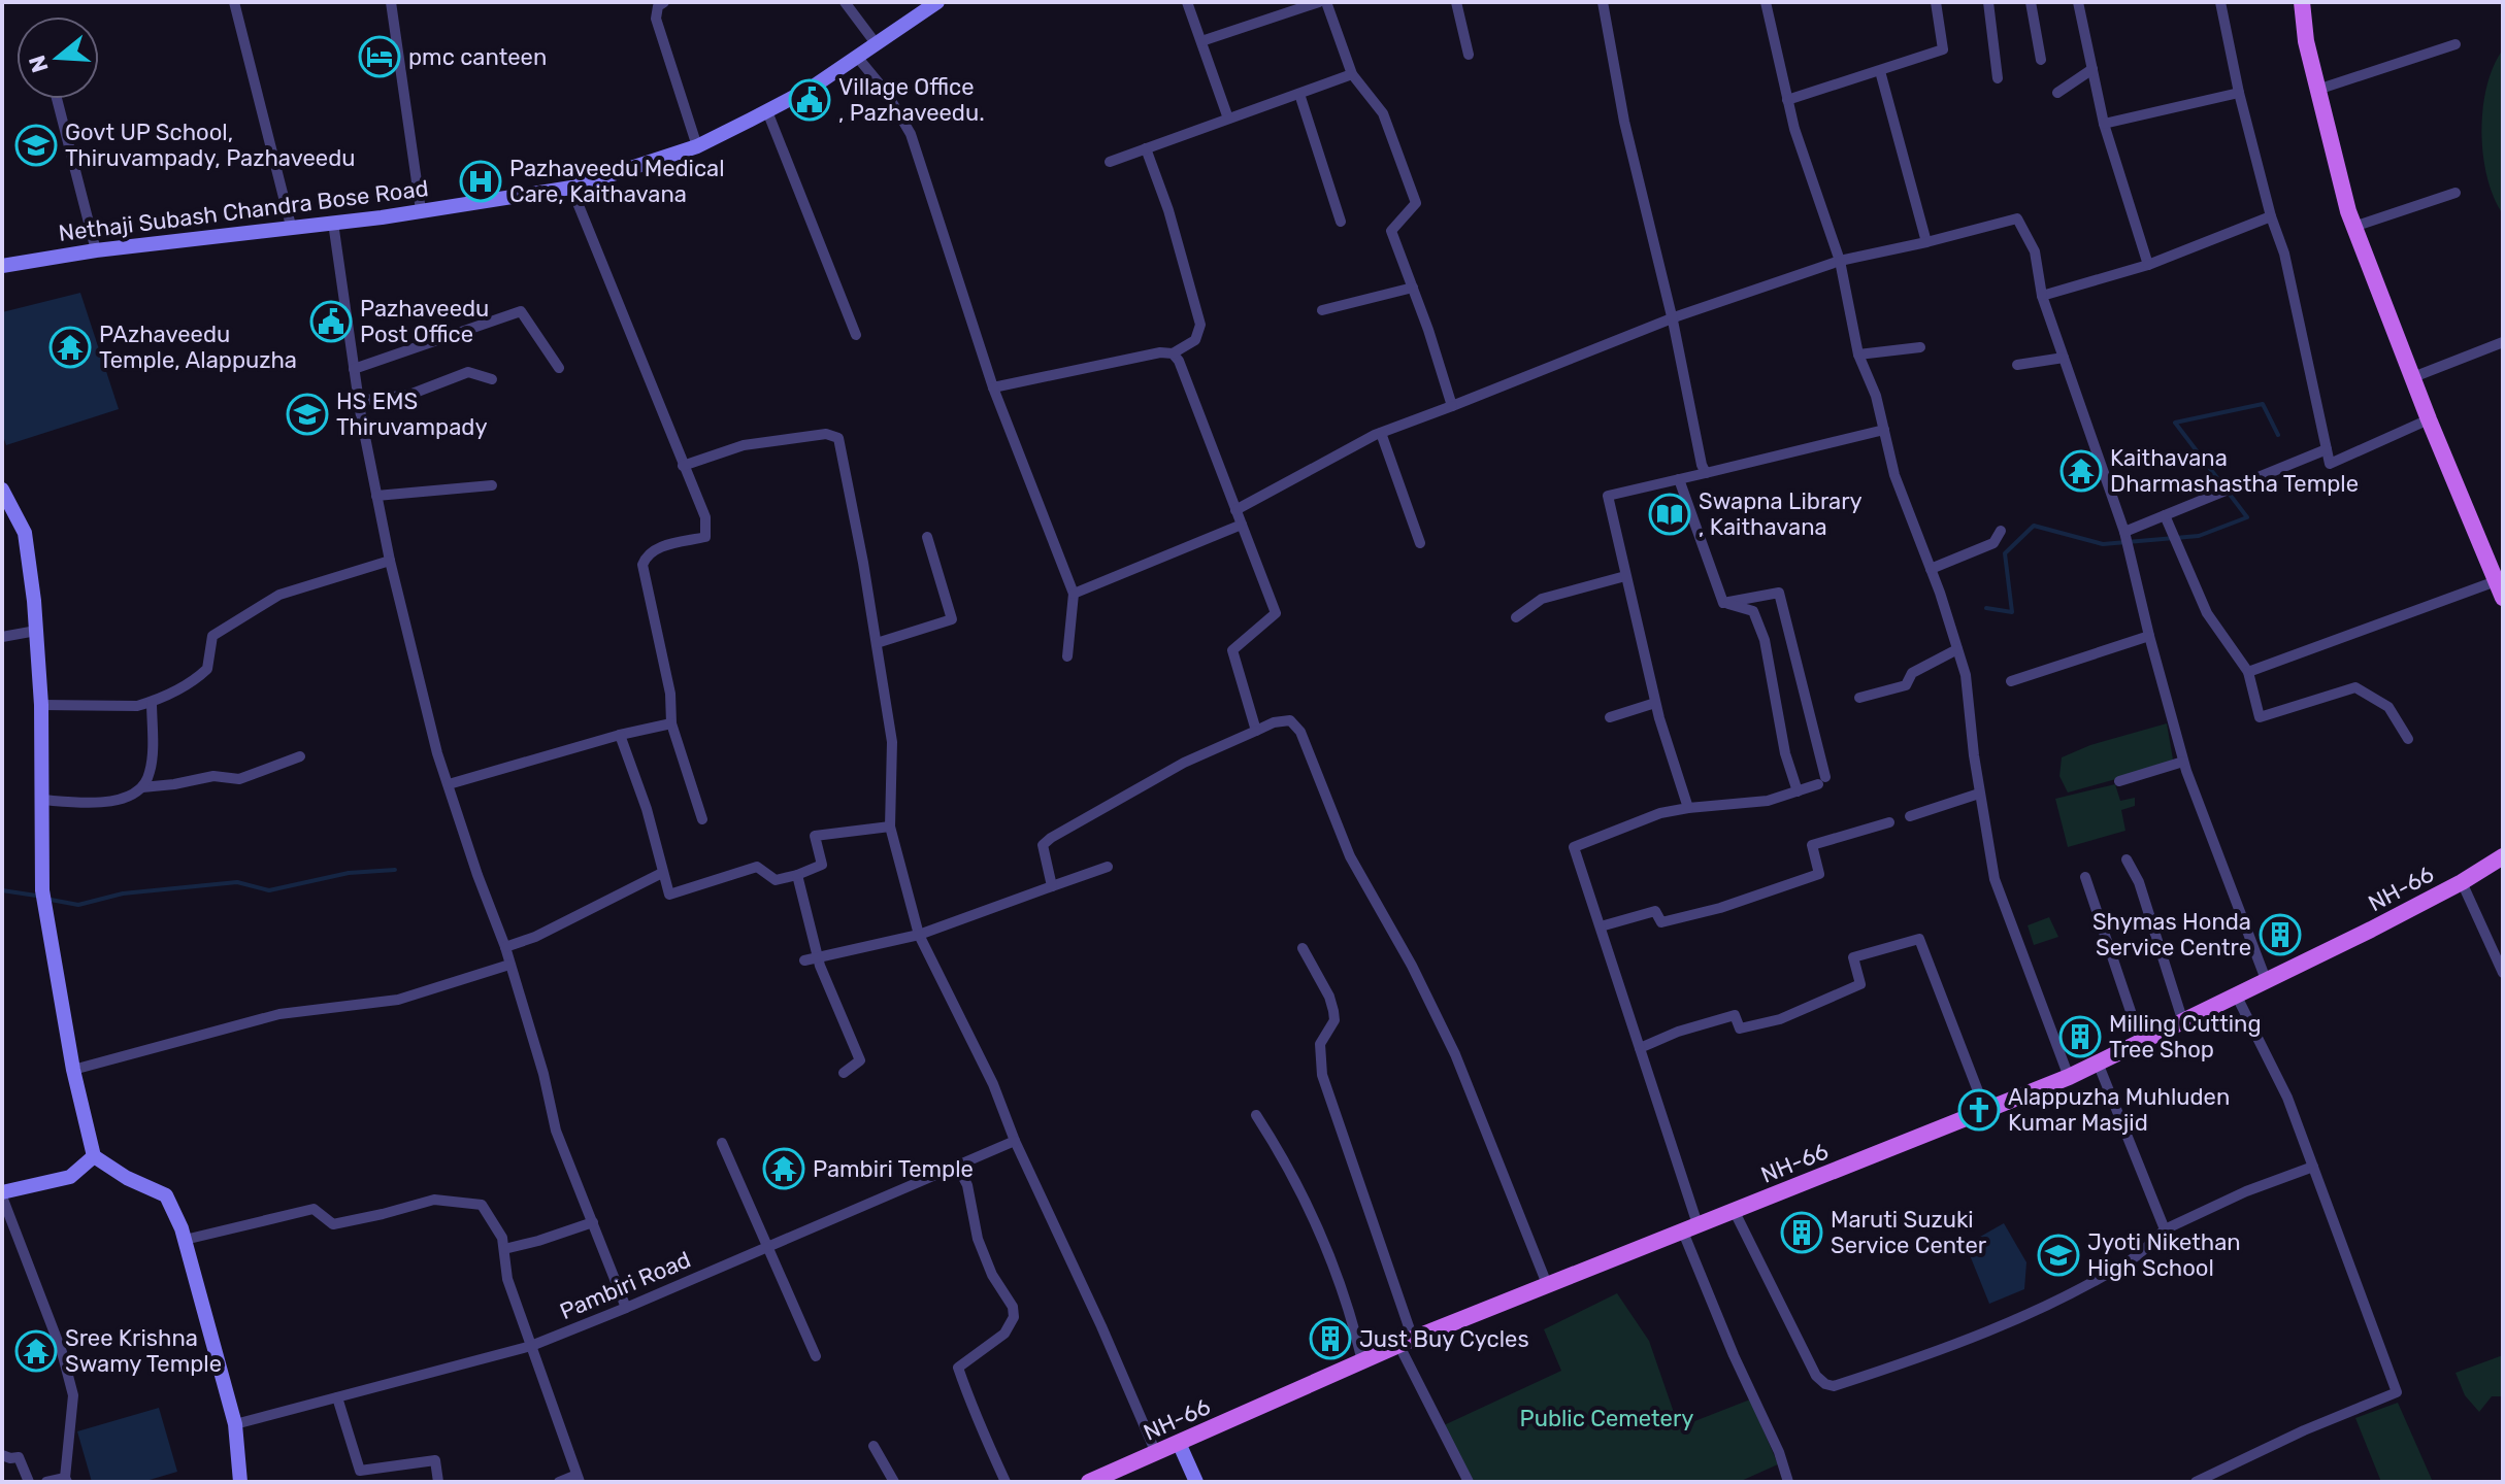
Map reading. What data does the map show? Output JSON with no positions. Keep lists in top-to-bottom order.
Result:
{
  "streets": {
    "main road": ["Nethaji Subash Chandra Bose Road", "NH-66"],
    "street": ["Pambiri Road"]
  },
  "parks": ["Public Cemetery"],
  "places": {
    "hotel": ["pmc canteen"],
    "public building": ["Village Office , Pazhaveedu.", "Pazhaveedu Post Office"],
    "school or university": ["Govt UP School, Thiruvampady, Pazhaveedu", "HS EMS Thiruvampady", "Jyoti Nikethan High School"],
    "hospital": ["Pazhaveedu Medical Care, Kaithavana"],
    "temple": [
      "PAzhaveedu Temple, Alappuzha",
      "Kaithavana Dharmashastha Temple",
      "Pambiri Temple",
      "Sree Krishna Swamy Temple"
    ],
    "library": ["Swapna Library , Kaithavana"],
    "building": [
      "Shymas Honda Service Centre",
      "Milling Cutting Tree Shop",
      "Maruti Suzuki Service Center",
      "Just Buy Cycles"
    ],
    "church": ["Alappuzha Muhluden Kumar Masjid"]
  },
  "north": "left"
}
